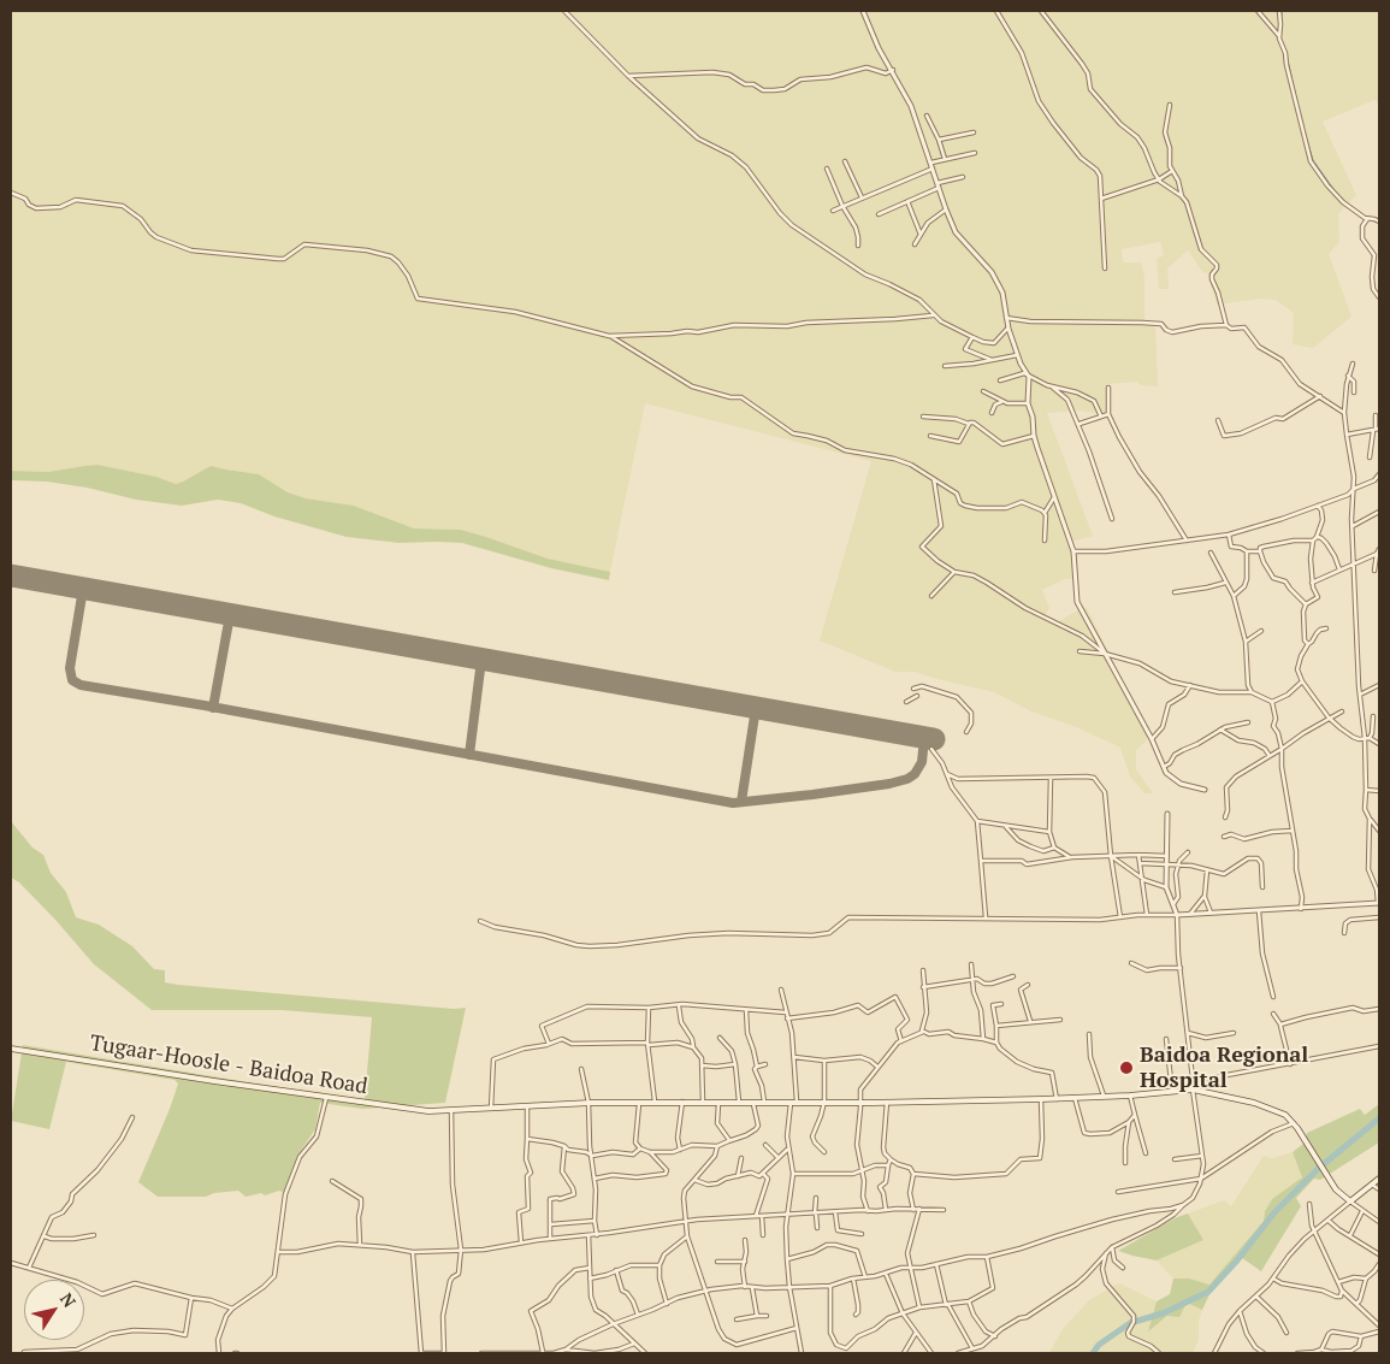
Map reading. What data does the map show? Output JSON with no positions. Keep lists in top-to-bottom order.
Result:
{
  "streets": {
    "main road": ["Tugaar-Hoosle - Baidoa Road"]
  },
  "places": ["Baidoa Regional Hospital"],
  "north": "top right"
}
